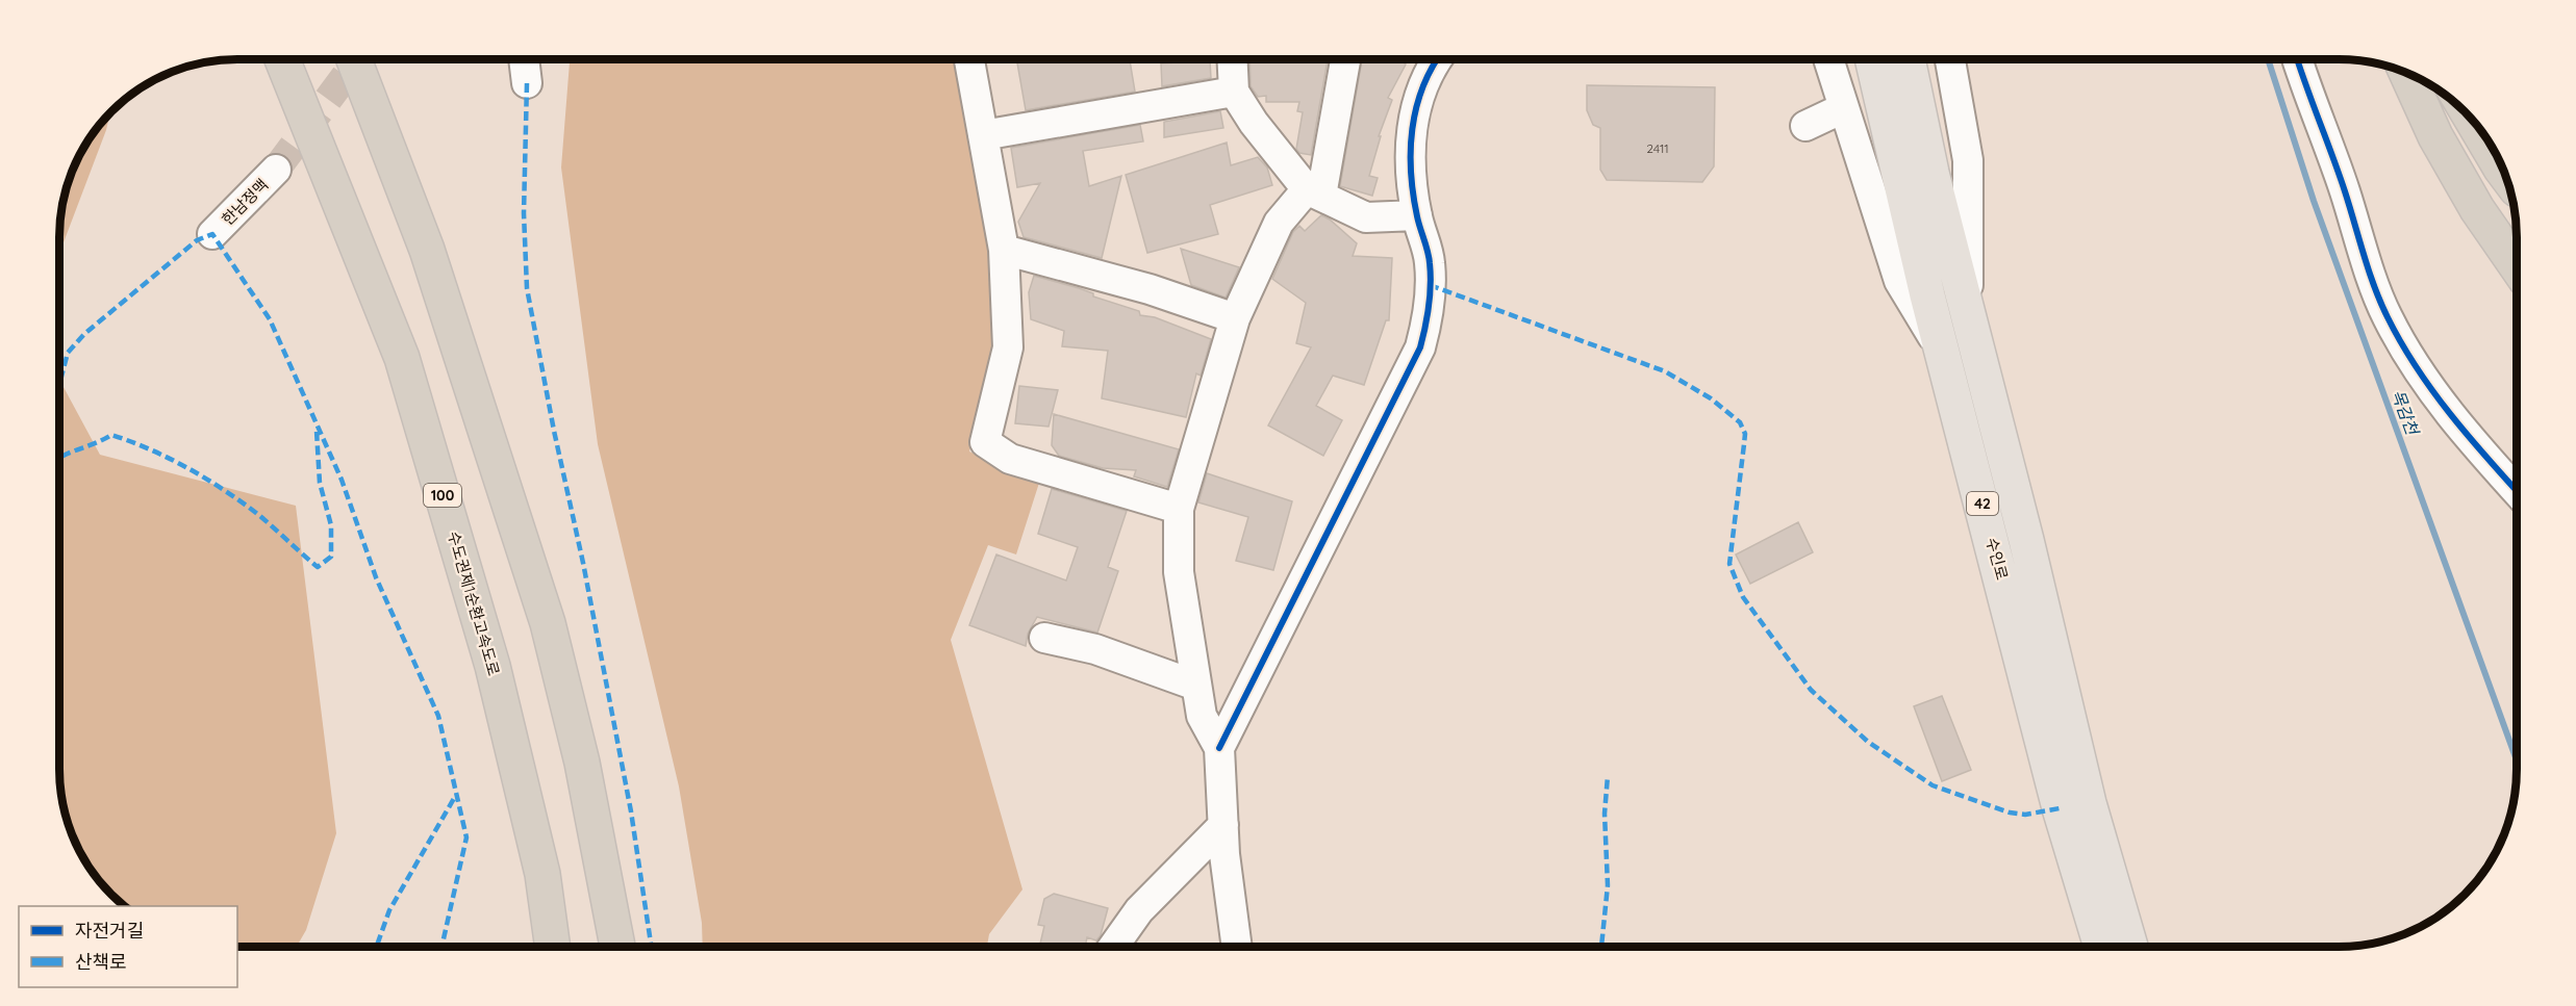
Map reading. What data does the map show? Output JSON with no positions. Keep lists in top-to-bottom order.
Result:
{
  "streets": {
    "highway": ["100", "수도권제1순환고속도로"],
    "main road": ["42", "수인로"],
    "street": ["한남정맥"]
  },
  "water": ["목감천"],
  "house_numbers": ["2411"],
  "legend": ["자전거길", "산책로"]
}
